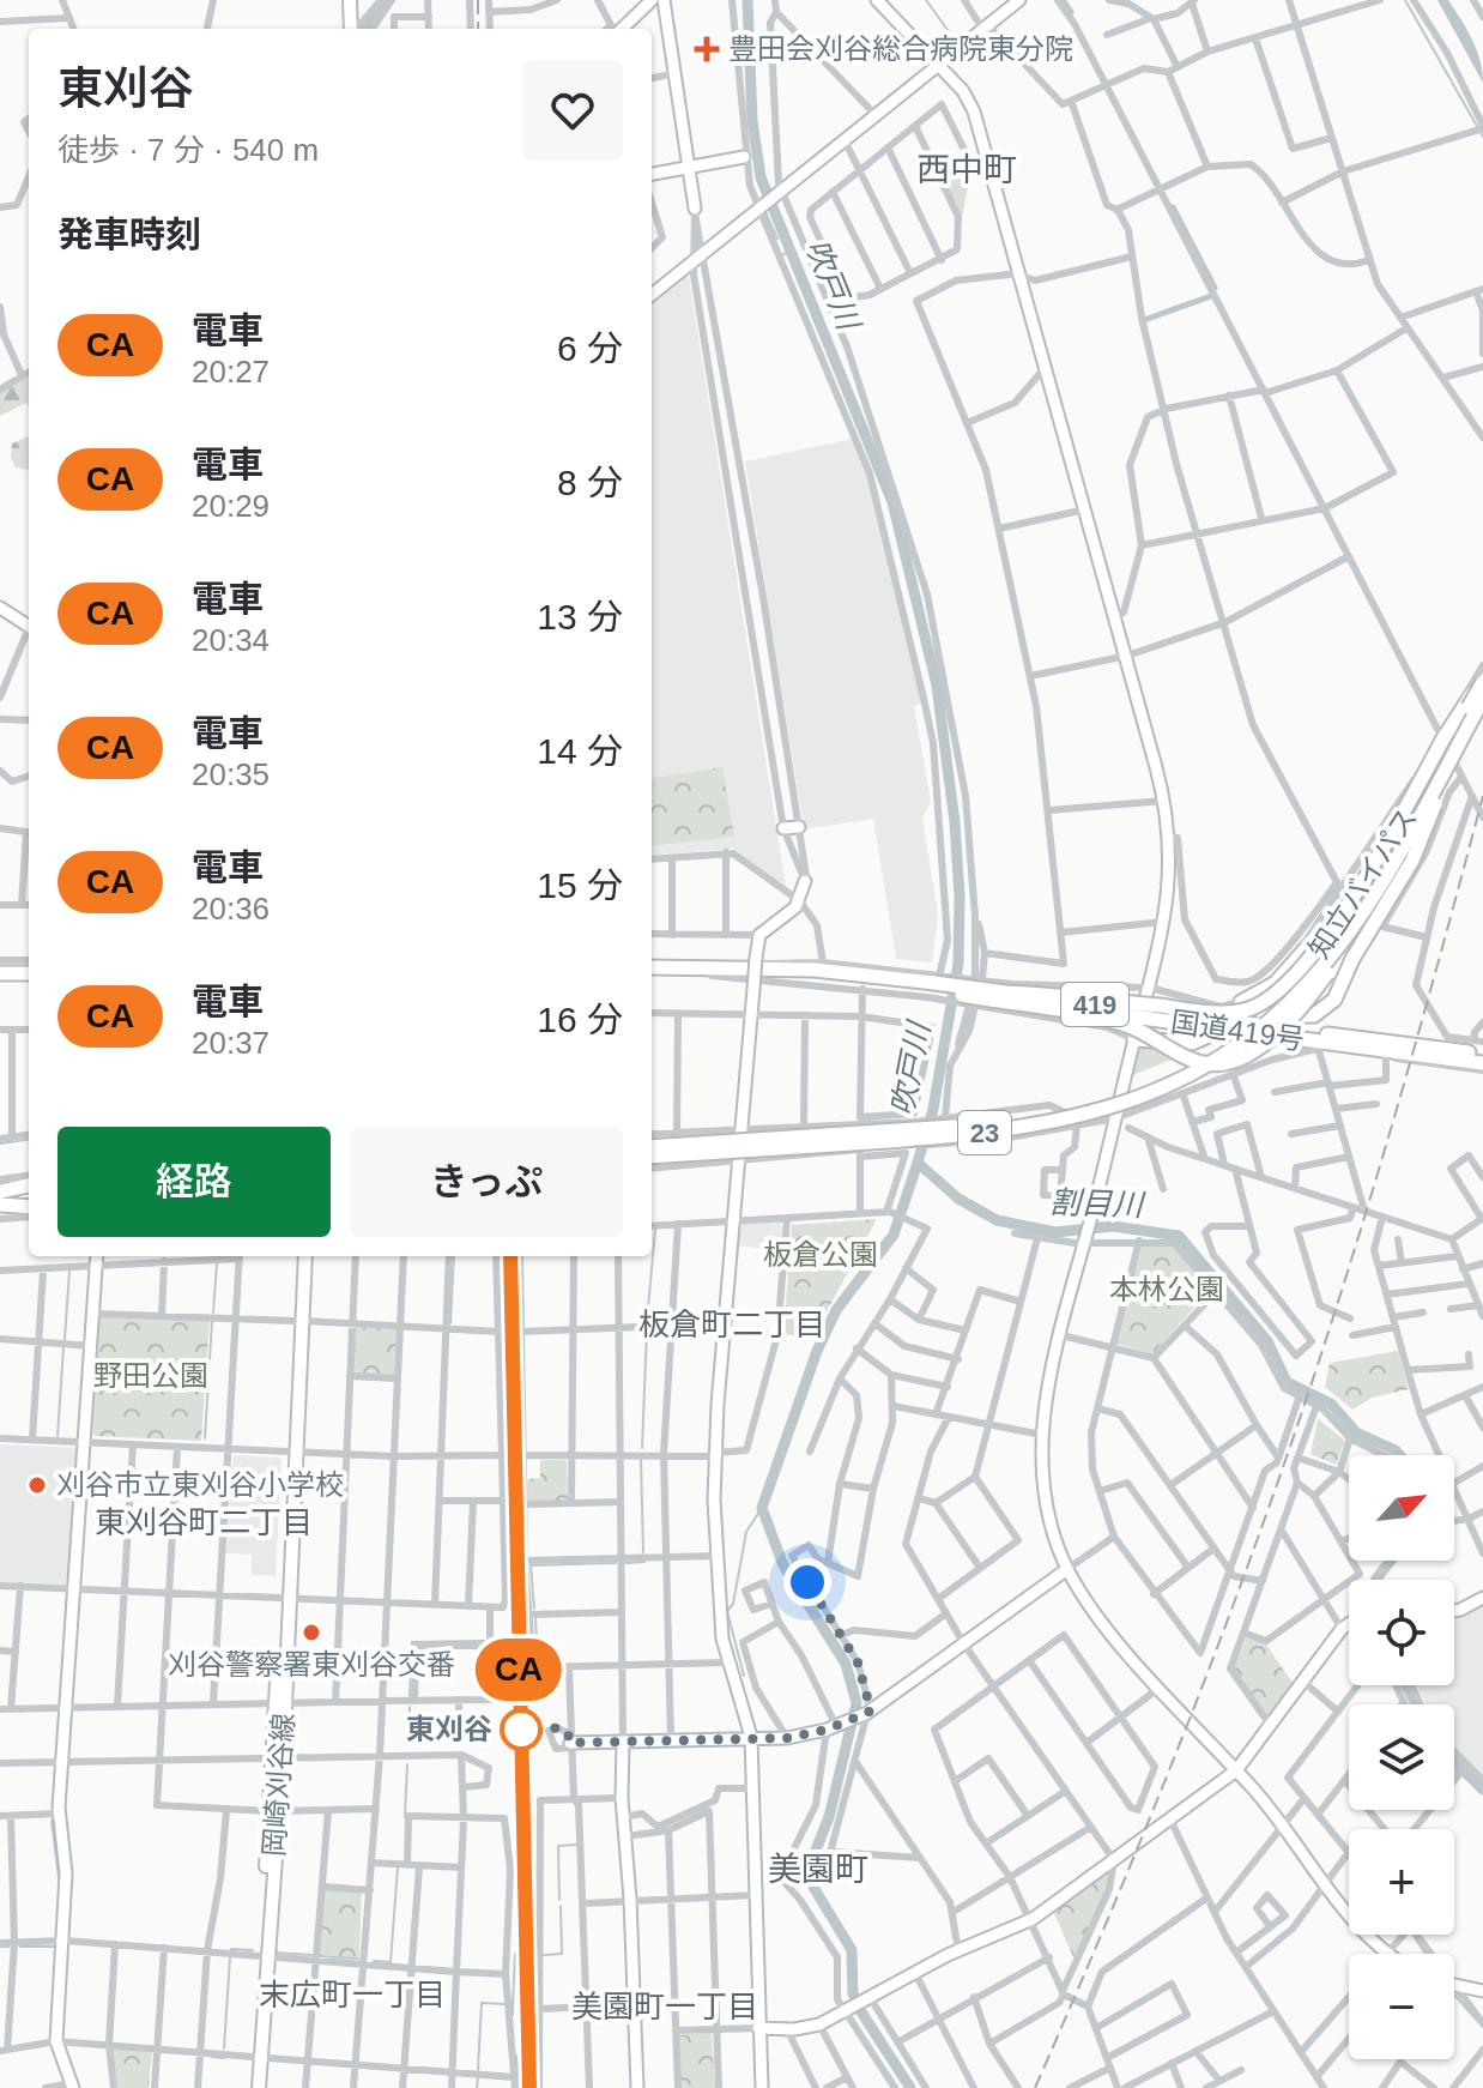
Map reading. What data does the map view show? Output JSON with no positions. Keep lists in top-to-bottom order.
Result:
{
  "streets": {
    "highway": [
      "知立バイパス",
      "419",
      "国道419号",
      "23"
    ],
    "main road": ["岡崎刈谷線"]
  },
  "districts": [
    "西中町",
    "板倉町二丁目",
    "東刈谷町二丁目",
    "美園町",
    "末広町一丁目",
    "美園町一丁目"
  ],
  "water": ["吹戸川", "割目川"],
  "parks": ["板倉公園", "本林公園", "野田公園"],
  "places": {
    "health": ["豊田会刈谷総合病院東分院"],
    "other": ["刈谷市立東刈谷小学校", "刈谷警察署東刈谷交番", "東刈谷"]
  },
  "north": "top right",
  "page": {
    "on_map": "CA",
    "heading": [
      ["東刈谷", "徒歩 · 7 分 · 540 m"],
      "発車時刻"
    ],
    "list": [
      {
        "mark": "CA",
        "name": "電車",
        "note": "20:27",
        "value": "6 分"
      },
      {
        "mark": "CA",
        "name": "電車",
        "note": "20:29",
        "value": "8 分"
      },
      {
        "mark": "CA",
        "name": "電車",
        "note": "20:34",
        "value": "13 分"
      },
      {
        "mark": "CA",
        "name": "電車",
        "note": "20:35",
        "value": "14 分"
      },
      {
        "mark": "CA",
        "name": "電車",
        "note": "20:36",
        "value": "15 分"
      },
      {
        "mark": "CA",
        "name": "電車",
        "note": "20:37",
        "value": "16 分"
      }
    ],
    "buttons": ["経路", "きっぷ"],
    "map_buttons": ["+", "−"]
  }
}
